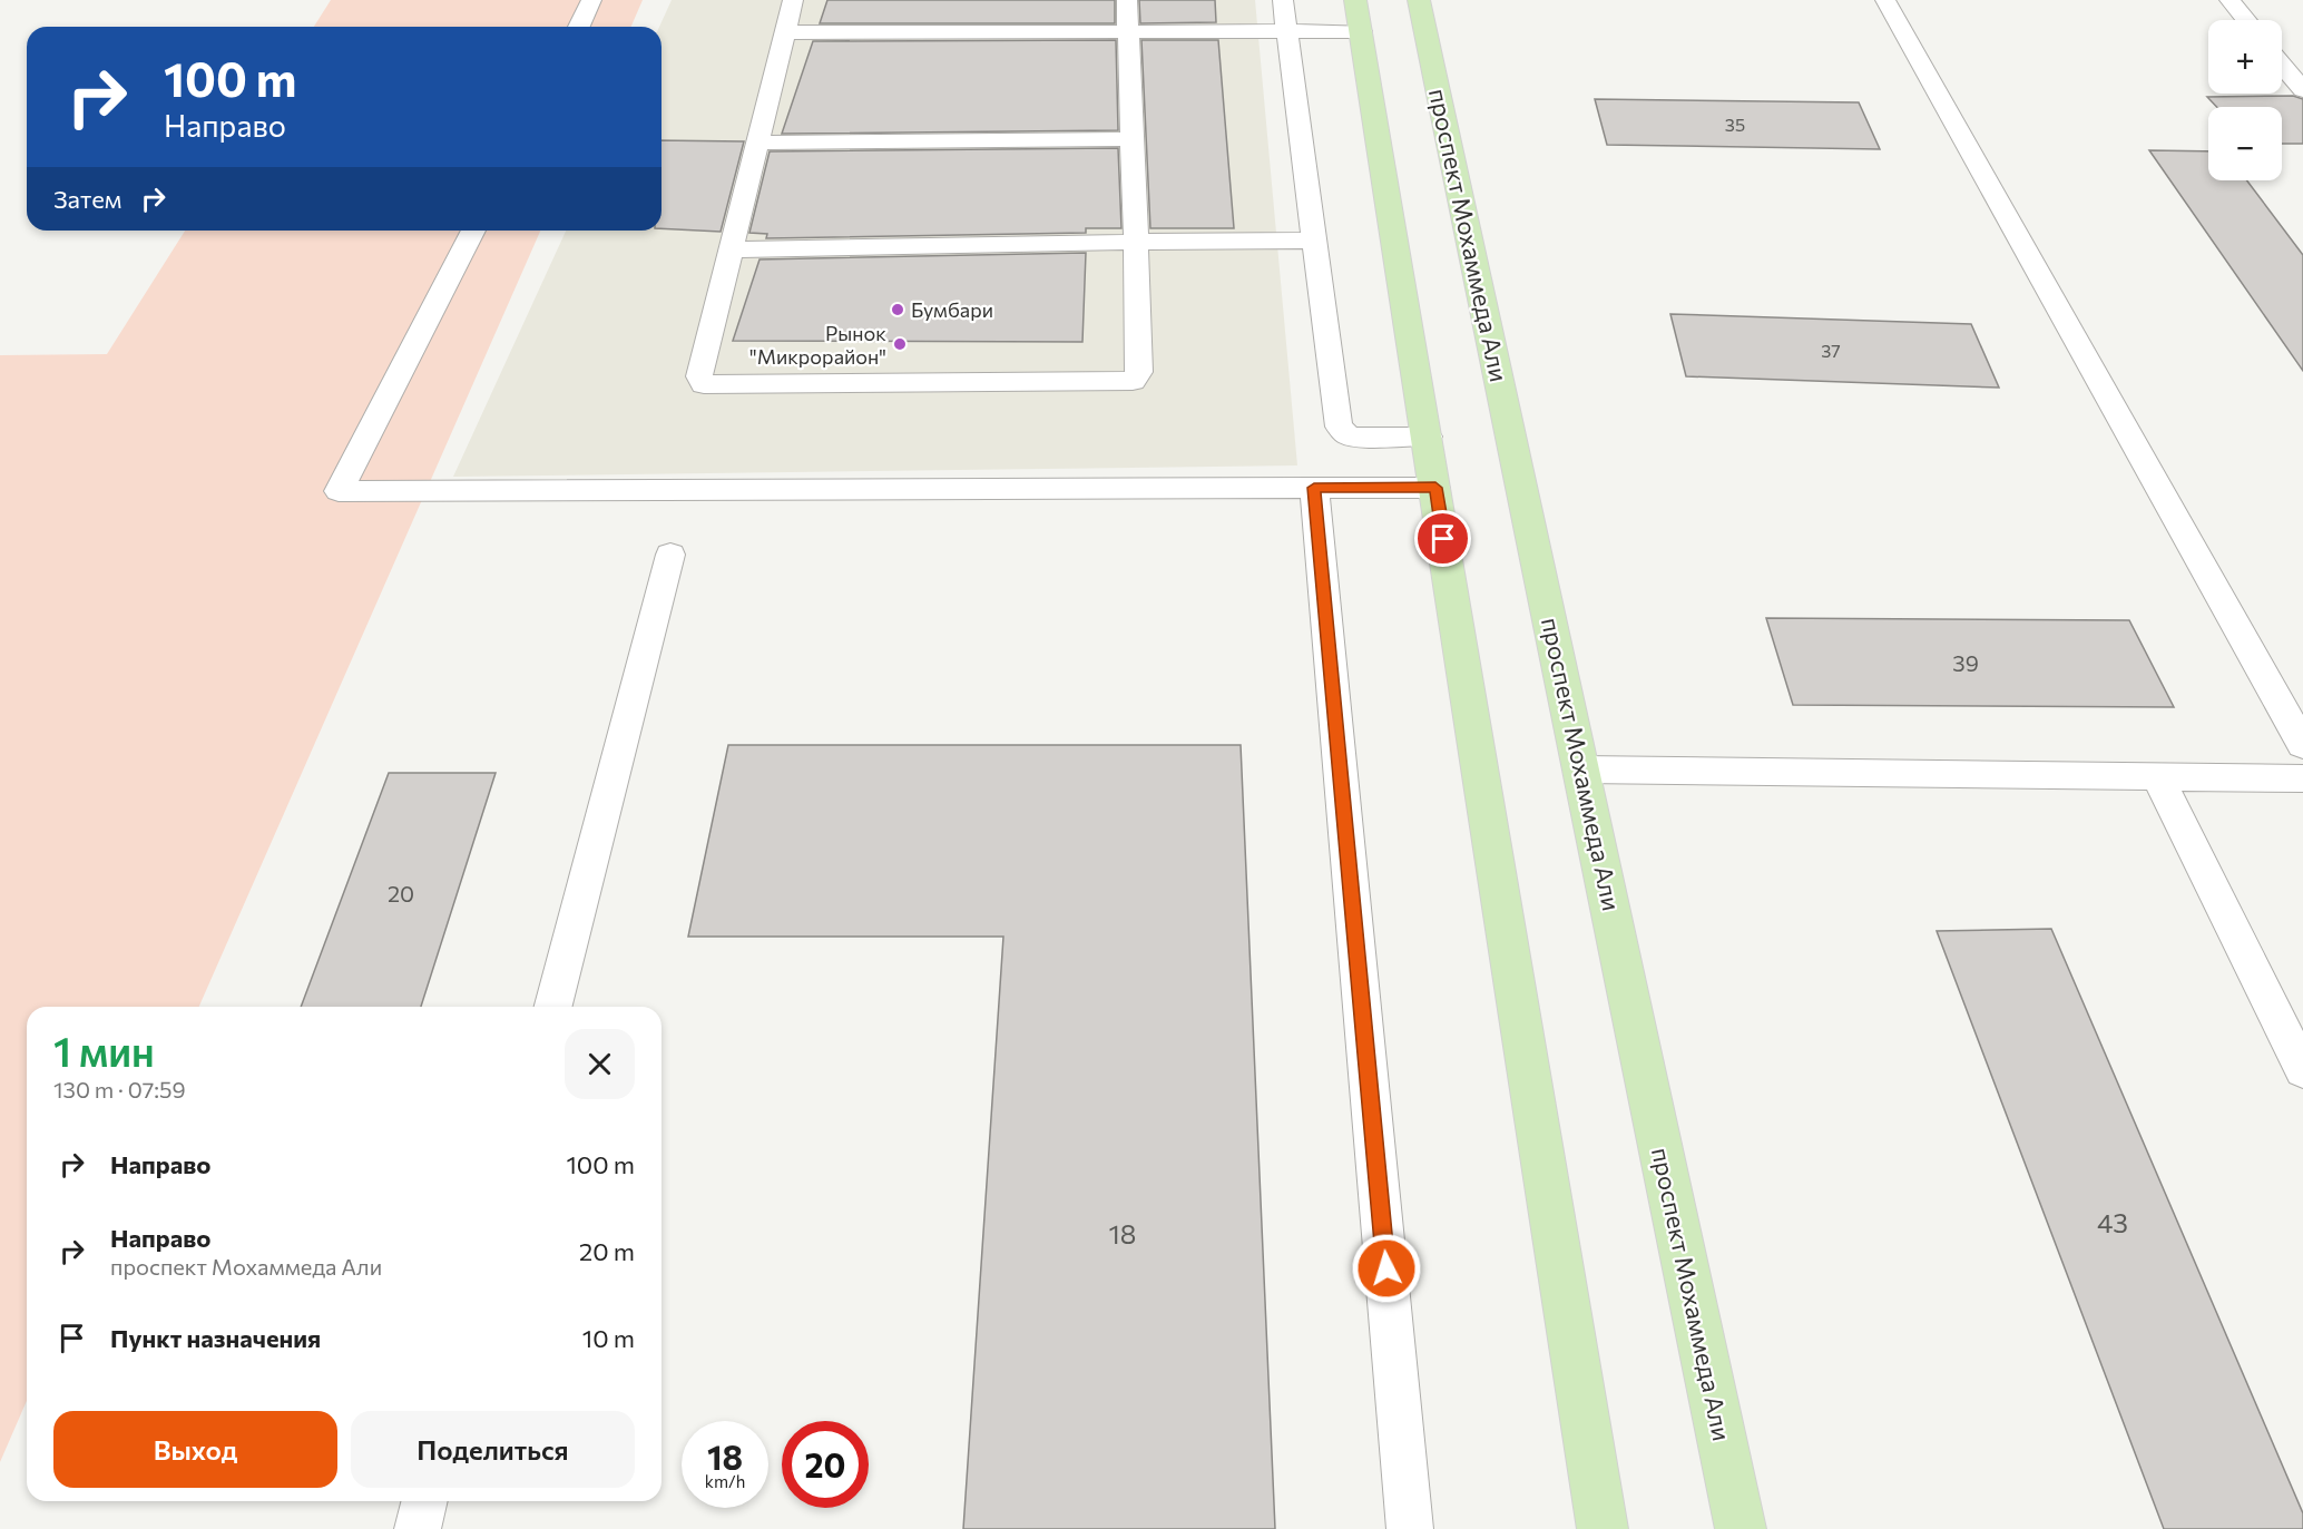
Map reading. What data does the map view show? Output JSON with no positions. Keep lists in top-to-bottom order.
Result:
{
  "streets": {
    "main road": ["проспект Мохаммеда Али"]
  },
  "places": ["Бумбари", "Рынок \"Микрорайон\""],
  "house_numbers": [
    "35",
    "37",
    "39",
    "20",
    "43",
    "18"
  ],
  "page": {
    "map_buttons": ["+", "−"],
    "turn": ["100 m", "Направо"],
    "then": "Затем",
    "heading": ["1 мин", "130 m · 07:59"],
    "list": [
      {
        "name": "Направо",
        "value": "100 m"
      },
      {
        "name": "Направо",
        "note": "проспект Мохаммеда Али",
        "value": "20 m"
      },
      {
        "name": "Пункт назначения",
        "value": "10 m"
      }
    ],
    "buttons": ["Выход", "Поделиться"],
    "speed": "18 km/h",
    "limit": "20"
  }
}
